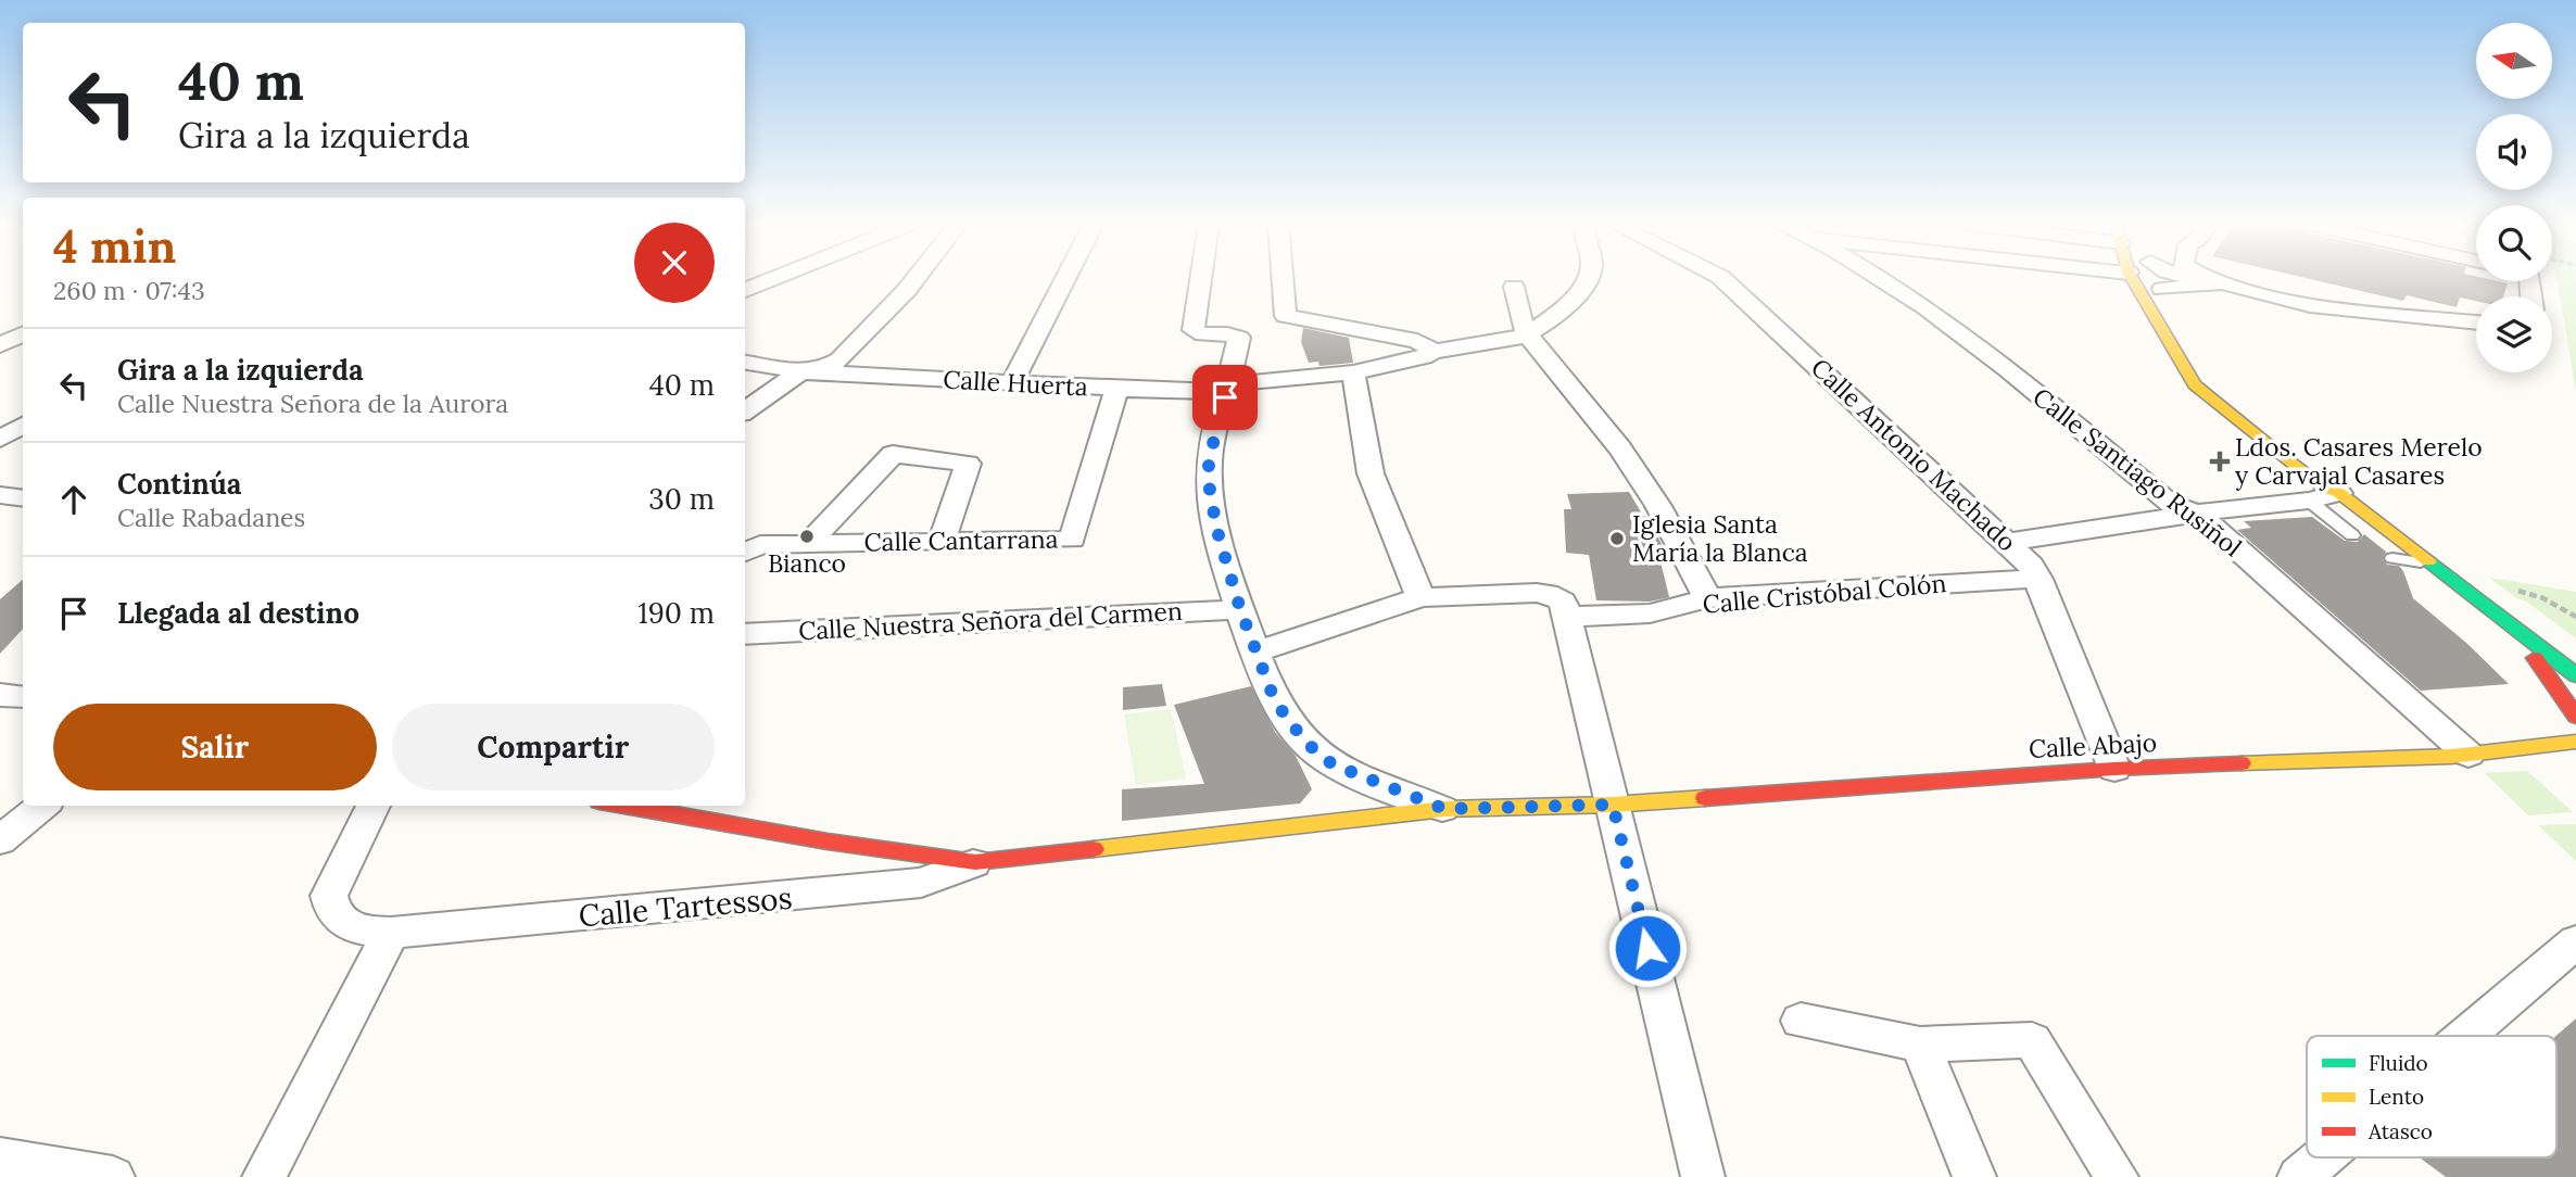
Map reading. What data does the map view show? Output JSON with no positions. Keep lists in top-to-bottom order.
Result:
{
  "streets": {
    "street": [
      "Calle Huerta",
      "Calle Antonio Machado",
      "Calle Santiago Rusiñol",
      "Calle Cantarrana",
      "Calle Cristóbal Colón",
      "Calle Nuestra Señora del Carmen",
      "Calle Abajo",
      "Calle Tartessos"
    ]
  },
  "crossings": [
    ["Calle Huerta", "Calle Cantarrana"],
    ["Calle Antonio Machado", "Calle Cristóbal Colón"],
    ["Calle Antonio Machado", "Calle Abajo"],
    ["Calle Santiago Rusiñol", "Calle Abajo"],
    ["Calle Abajo", "Calle Tartessos"]
  ],
  "places": {
    "health": ["Ldos. Casares Merelo y Carvajal Casares"],
    "other": ["Bianco", "Iglesia Santa María la Blanca"]
  },
  "legend": ["Fluido", "Lento", "Atasco"],
  "north": "left",
  "page": {
    "turn": ["40 m", "Gira a la izquierda"],
    "heading": ["4 min", "260 m · 07:43"],
    "list": [
      {
        "name": "Gira a la izquierda",
        "note": "Calle Nuestra Señora de la Aurora",
        "value": "40 m"
      },
      {
        "name": "Continúa",
        "note": "Calle Rabadanes",
        "value": "30 m"
      },
      {
        "name": "Llegada al destino",
        "value": "190 m"
      }
    ],
    "buttons": ["Salir", "Compartir"]
  }
}
